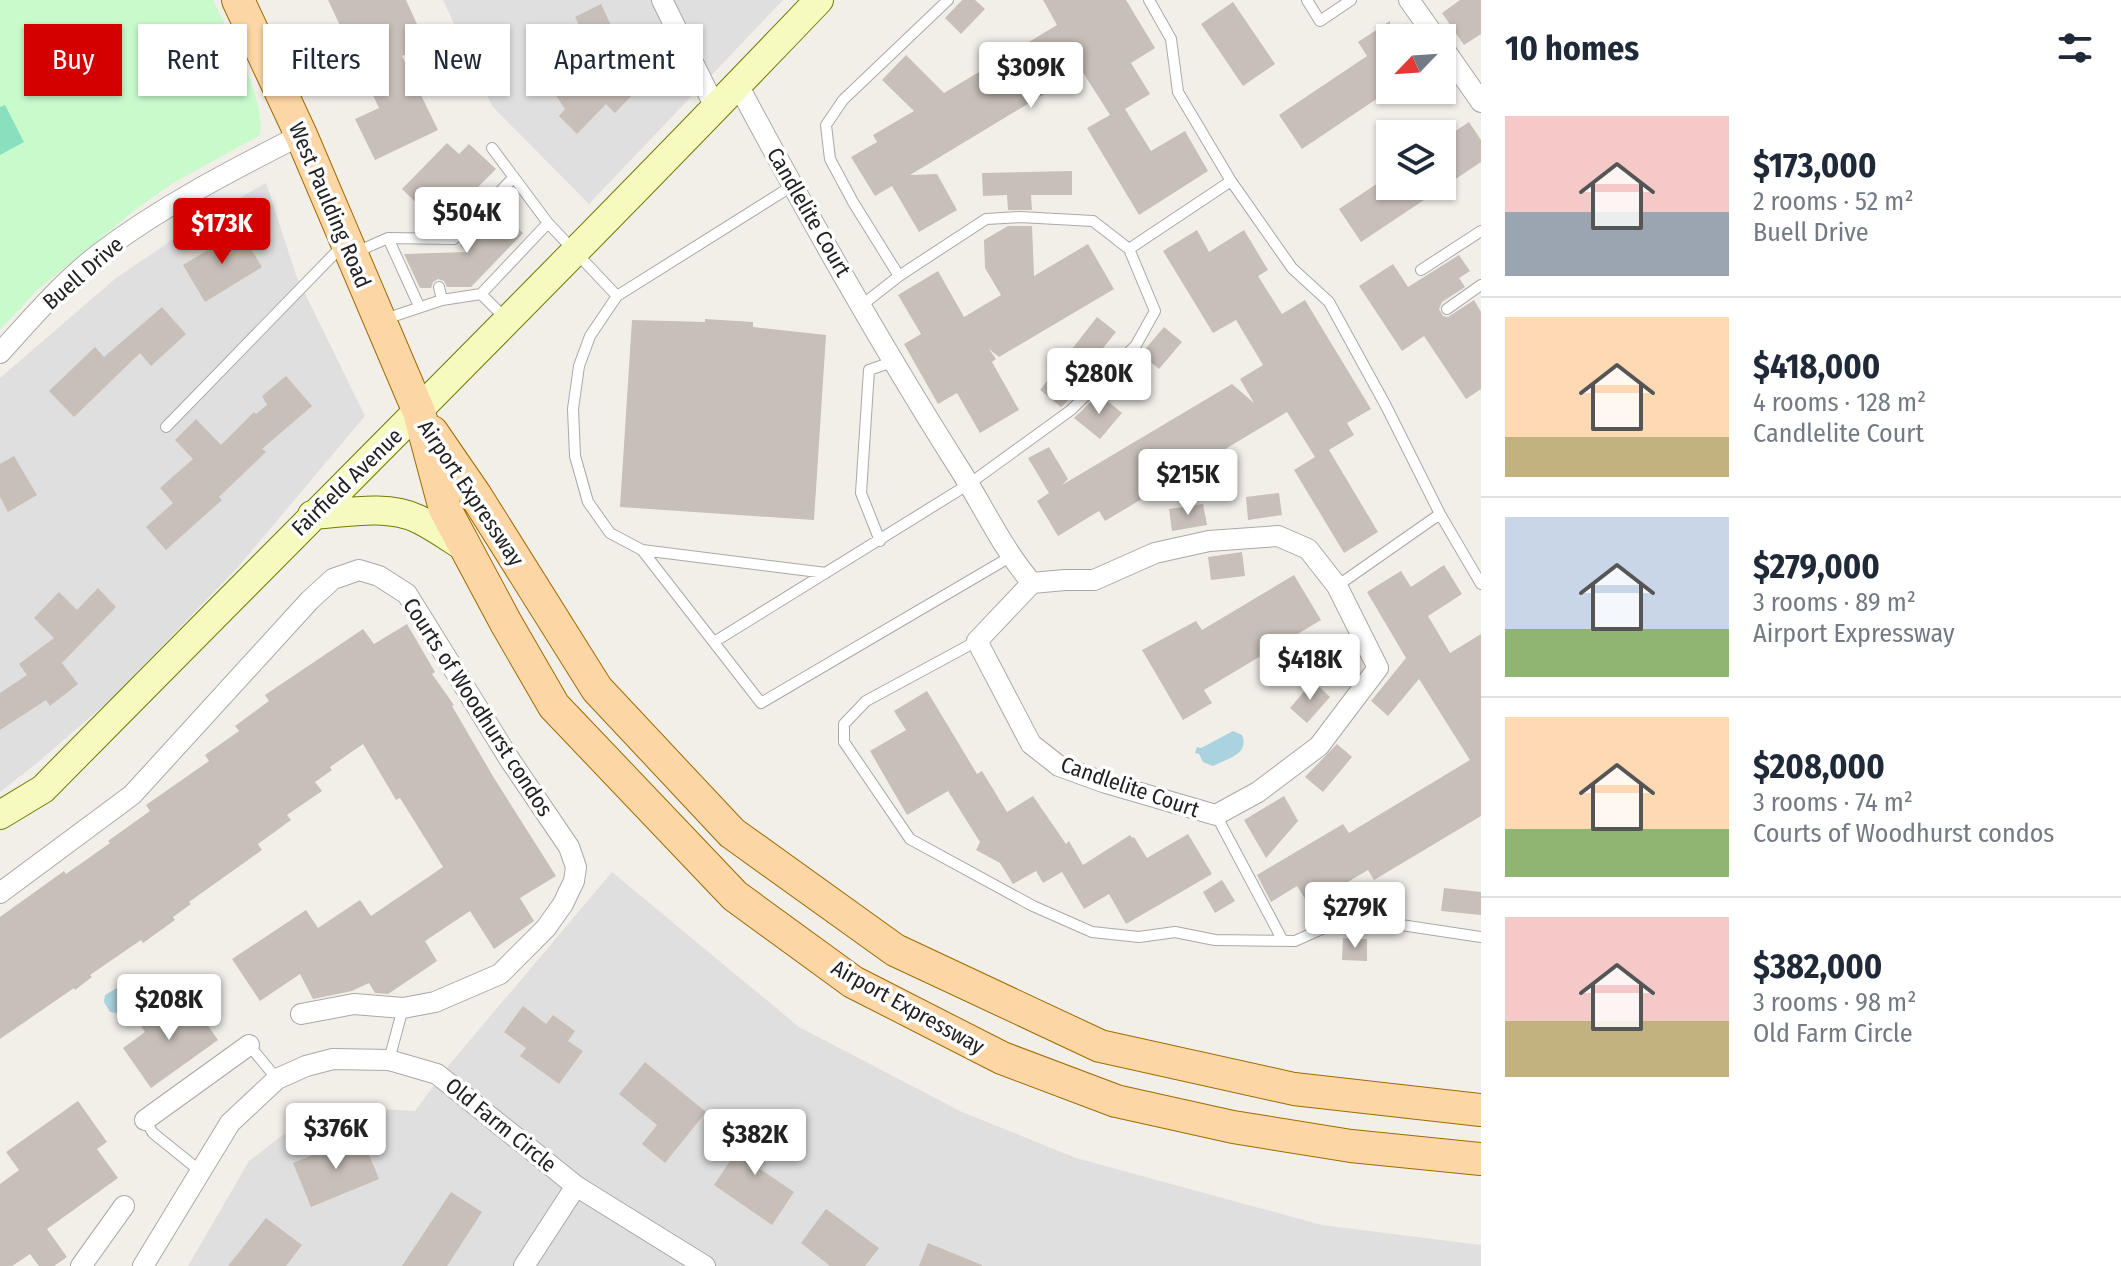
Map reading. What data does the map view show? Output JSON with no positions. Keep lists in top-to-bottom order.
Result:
{
  "streets": {
    "main road": ["West Paulding Road", "Fairfield Avenue", "Airport Expressway"],
    "street": [
      "Candlelite Court",
      "Buell Drive",
      "Courts of Woodhurst condos",
      "Old Farm Circle"
    ]
  },
  "crossings": [
    ["West Paulding Road", "Buell Drive"],
    ["West Paulding Road", "Fairfield Avenue"],
    ["West Paulding Road", "Airport Expressway"],
    ["Candlelite Court", "Fairfield Avenue"],
    ["Fairfield Avenue", "Airport Expressway"]
  ],
  "north": "bottom left",
  "page": {
    "heading": "10 homes",
    "chip": [
      "Buy",
      "Rent",
      "Filters",
      "New",
      "Apartment"
    ],
    "price": [
      "$309K",
      "$504K",
      "$173K",
      "$280K",
      "$215K",
      "$418K",
      "$279K",
      "$208K",
      "$376K",
      "$382K"
    ],
    "list": [
      {
        "name": "$173,000",
        "note": "2 rooms · 52 m² · Buell Drive"
      },
      {
        "name": "$418,000",
        "note": "4 rooms · 128 m² · Candlelite Court"
      },
      {
        "name": "$279,000",
        "note": "3 rooms · 89 m² · Airport Expressway"
      },
      {
        "name": "$208,000",
        "note": "3 rooms · 74 m² · Courts of Woodhurst condos"
      },
      {
        "name": "$382,000",
        "note": "3 rooms · 98 m² · Old Farm Circle"
      }
    ]
  }
}
